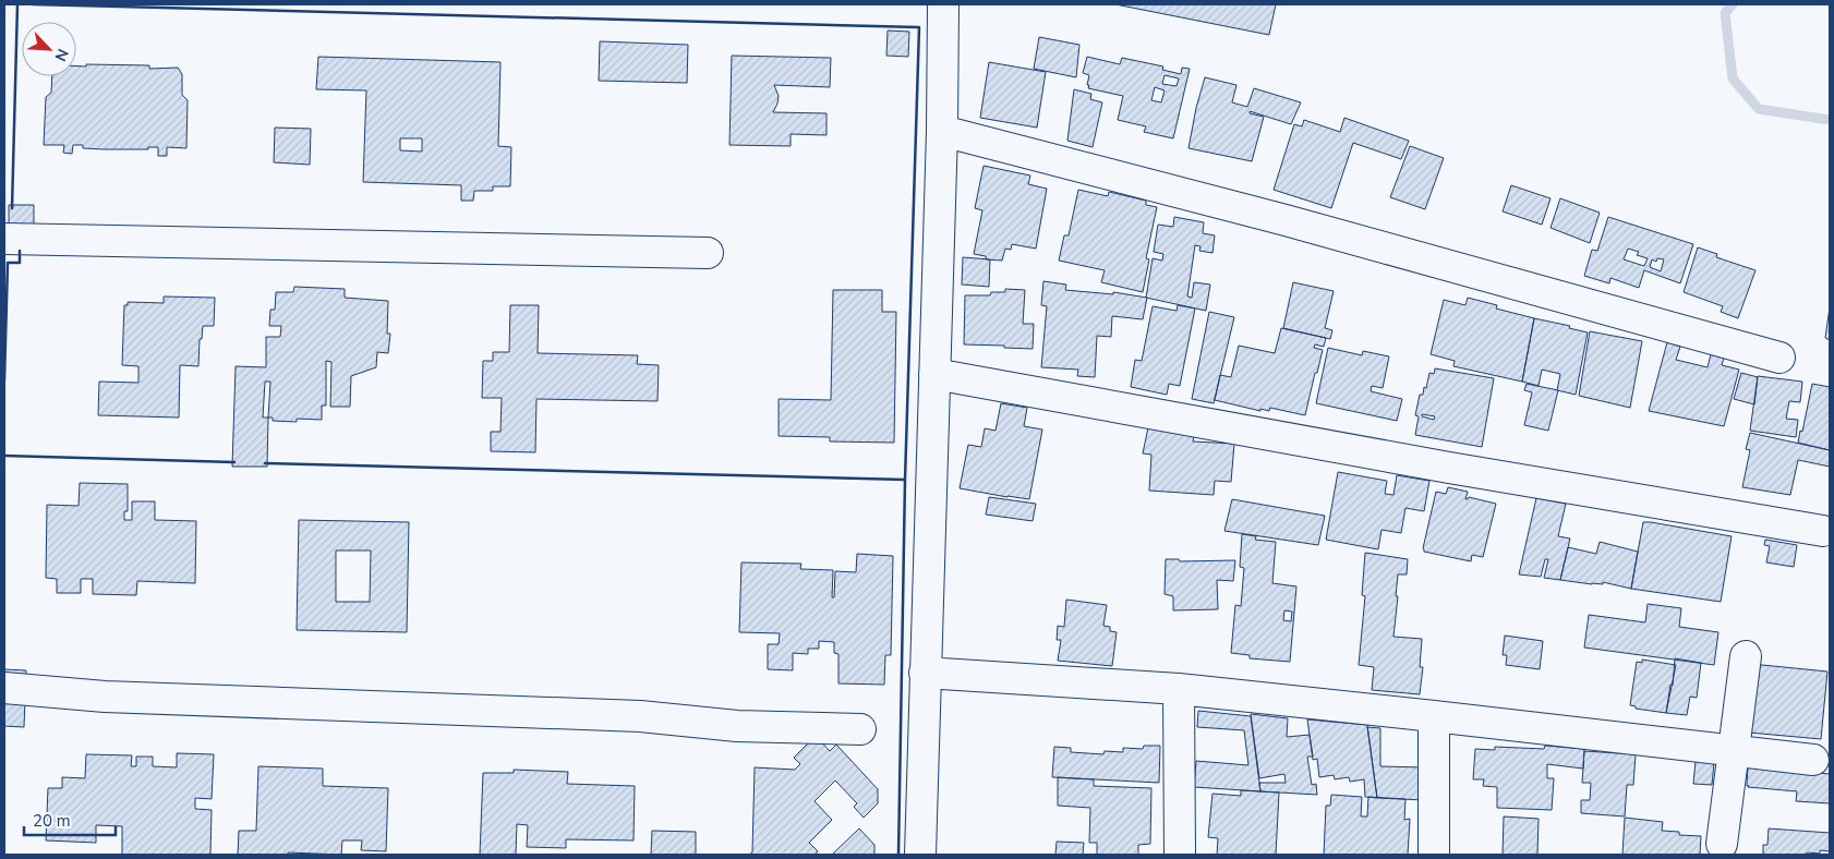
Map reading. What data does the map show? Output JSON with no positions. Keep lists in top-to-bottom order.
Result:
{
  "scale_bar": "20 m",
  "north": "bottom right"
}
